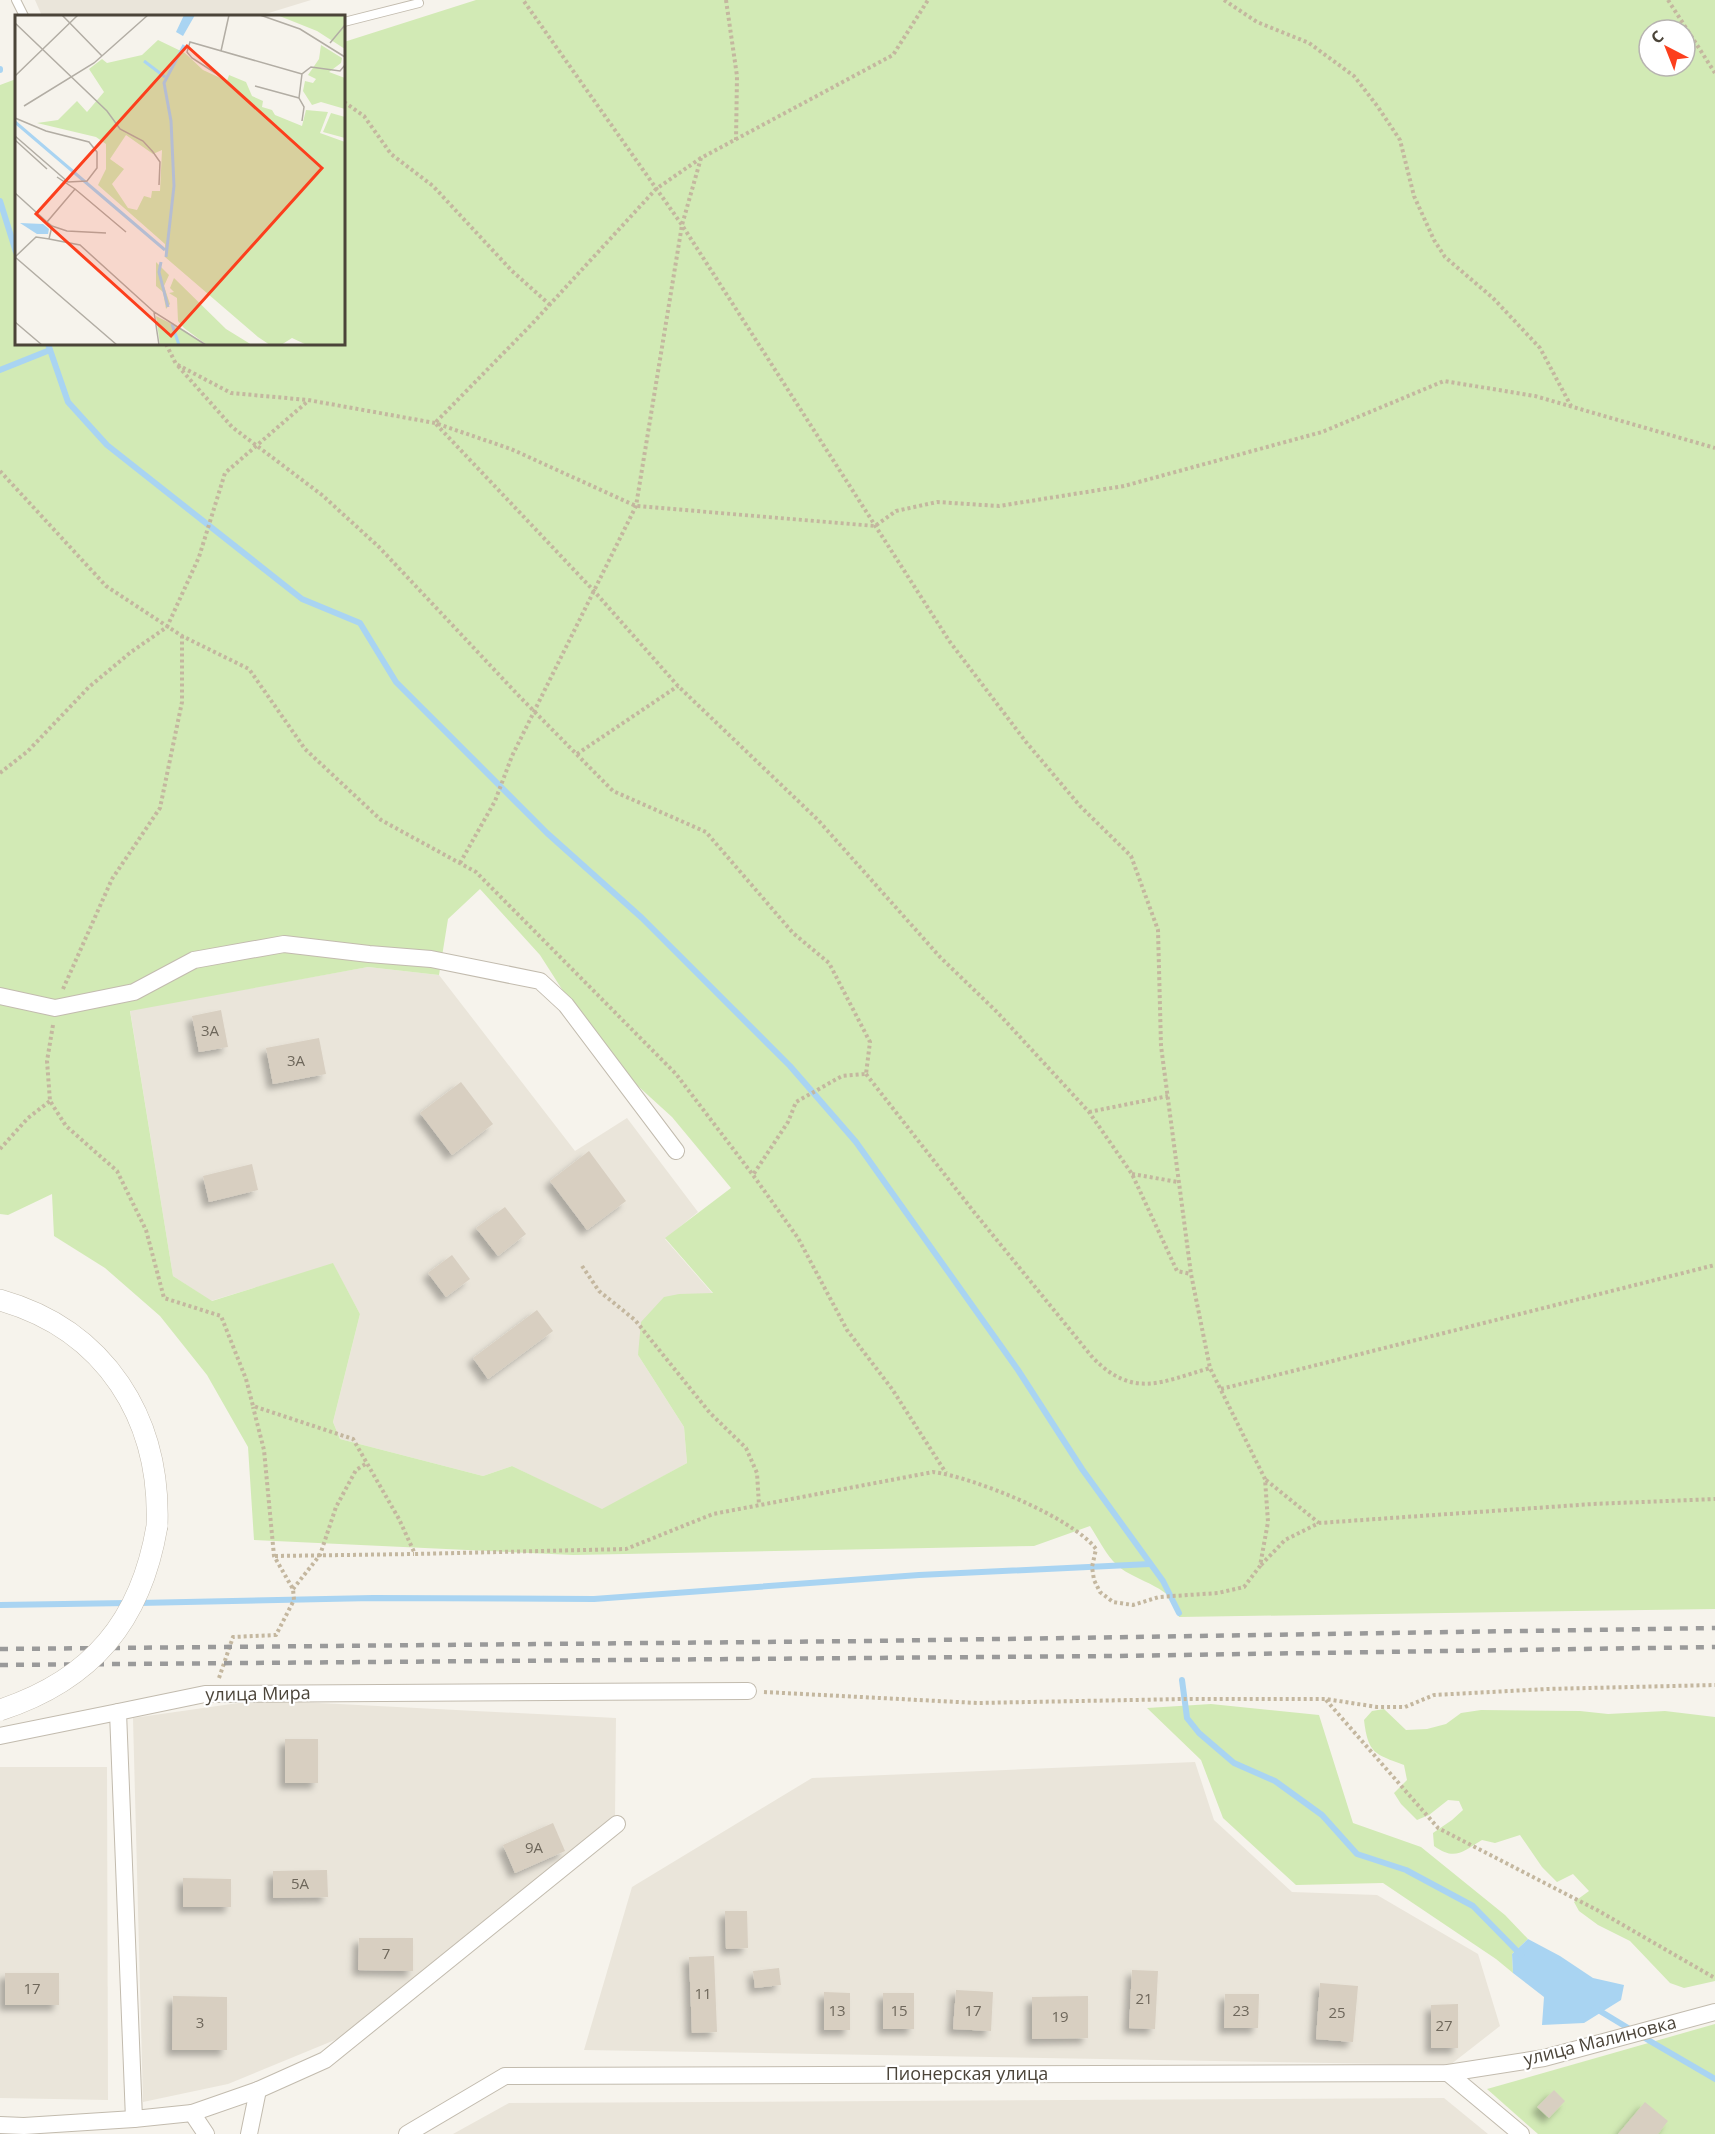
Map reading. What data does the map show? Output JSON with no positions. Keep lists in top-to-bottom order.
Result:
{
  "streets": {
    "street": ["улица Мира", "улица Малиновка", "Пионерская улица"]
  },
  "crossings": [
    ["улица Малиновка", "Пионерская улица"]
  ],
  "house_numbers": [
    "3А",
    "3А",
    "9А",
    "5А",
    "7",
    "17",
    "11",
    "21",
    "13",
    "15",
    "17",
    "23",
    "25",
    "19",
    "3",
    "27"
  ],
  "north": "top left"
}
